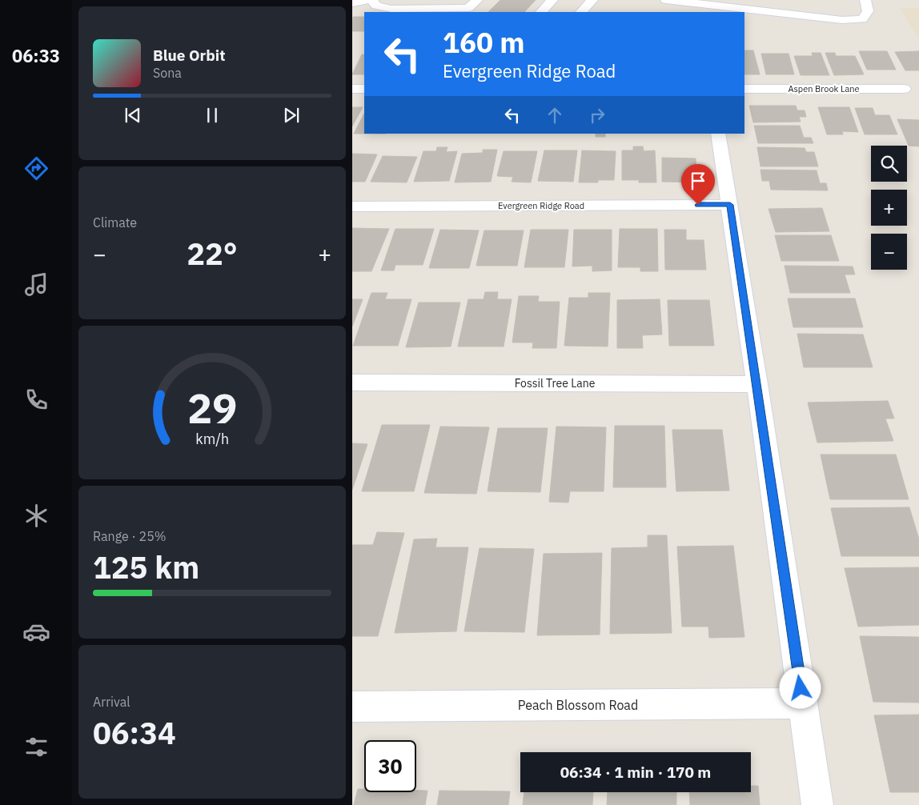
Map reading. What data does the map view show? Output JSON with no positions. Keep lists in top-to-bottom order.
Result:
{
  "streets": {
    "street": [
      "Aspen Brook Lane",
      "Evergreen Ridge Road",
      "Fossil Tree Lane",
      "Peach Blossom Road"
    ]
  },
  "page": {
    "tabs": "06:33",
    "turn": ["160 m", "Evergreen Ridge Road"],
    "song": ["Blue Orbit", "Sona"],
    "map_buttons": ["+", "−"],
    "tile": [
      "Climate",
      ["Range · 25%", "125 km"],
      ["Arrival", "06:34"]
    ],
    "heat": ["−", "22°", "+"],
    "limit": "30",
    "trip": "06:34 · 1 min · 170 m",
    "gauge": ["29", "km/h"]
  }
}
